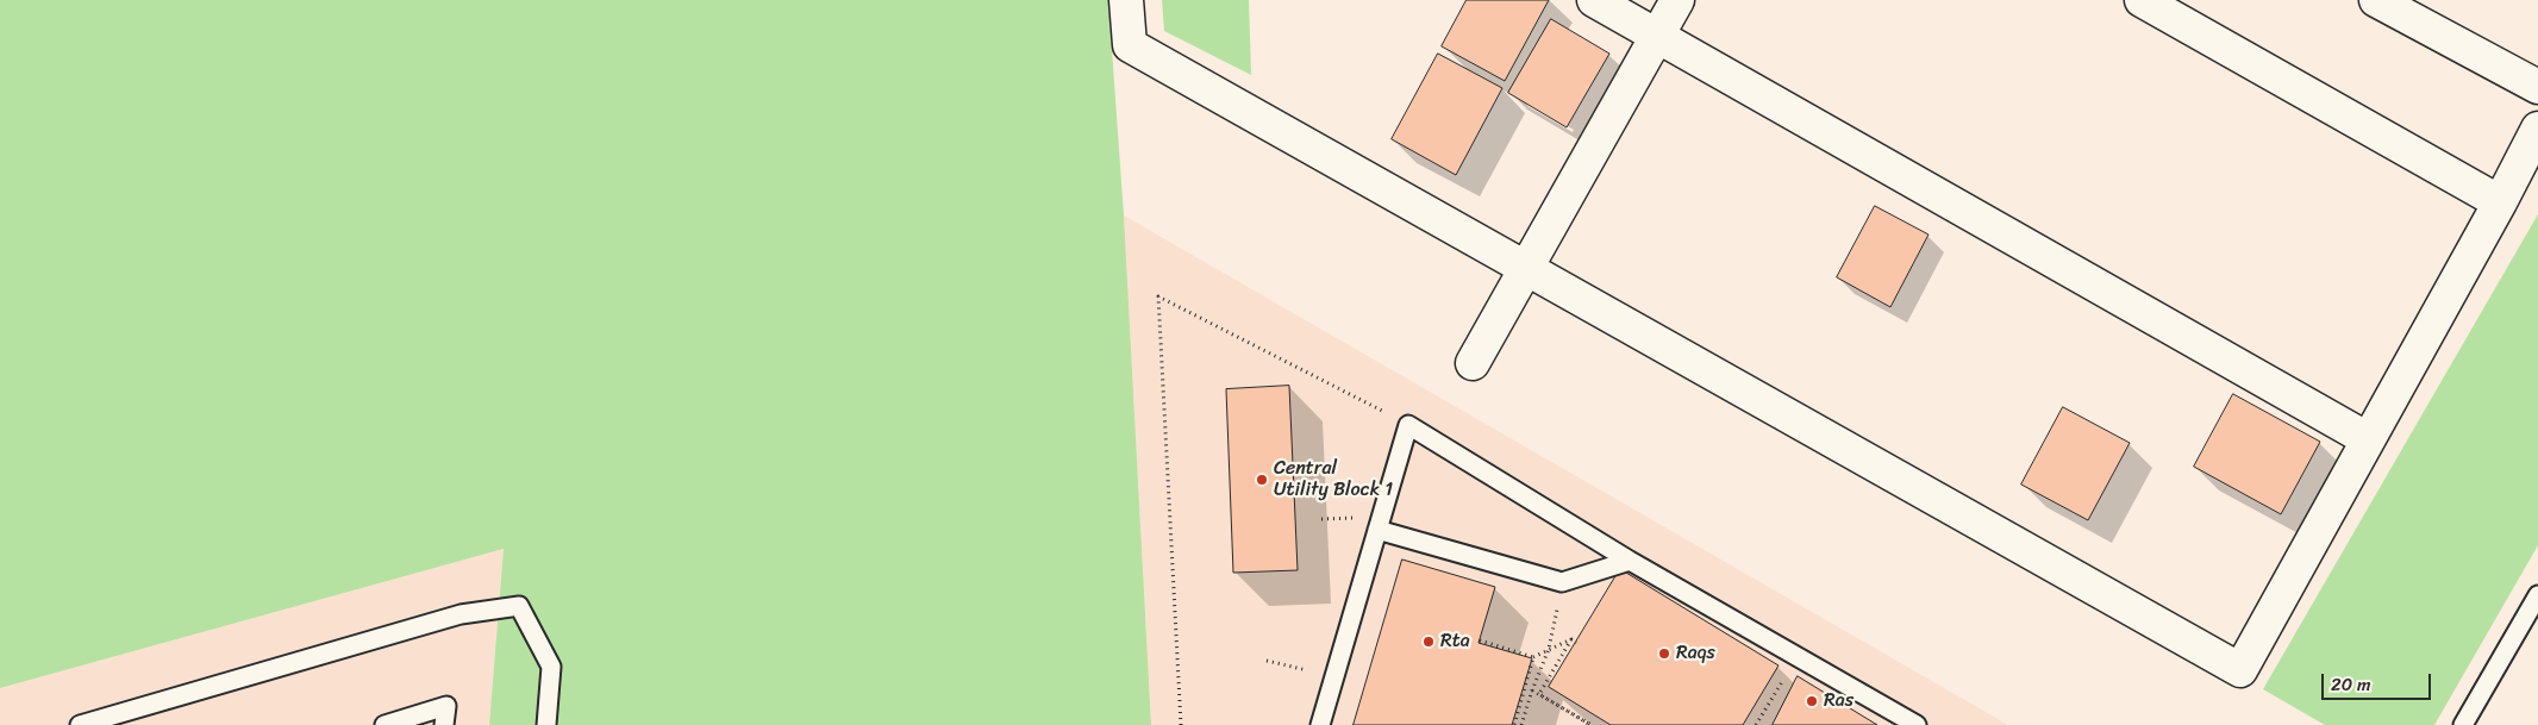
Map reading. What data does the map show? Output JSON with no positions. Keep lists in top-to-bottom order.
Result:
{
  "places": [
    "Central Utility Block 1",
    "Rta",
    "Raqs",
    "Ras"
  ],
  "scale_bar": "20 m"
}
